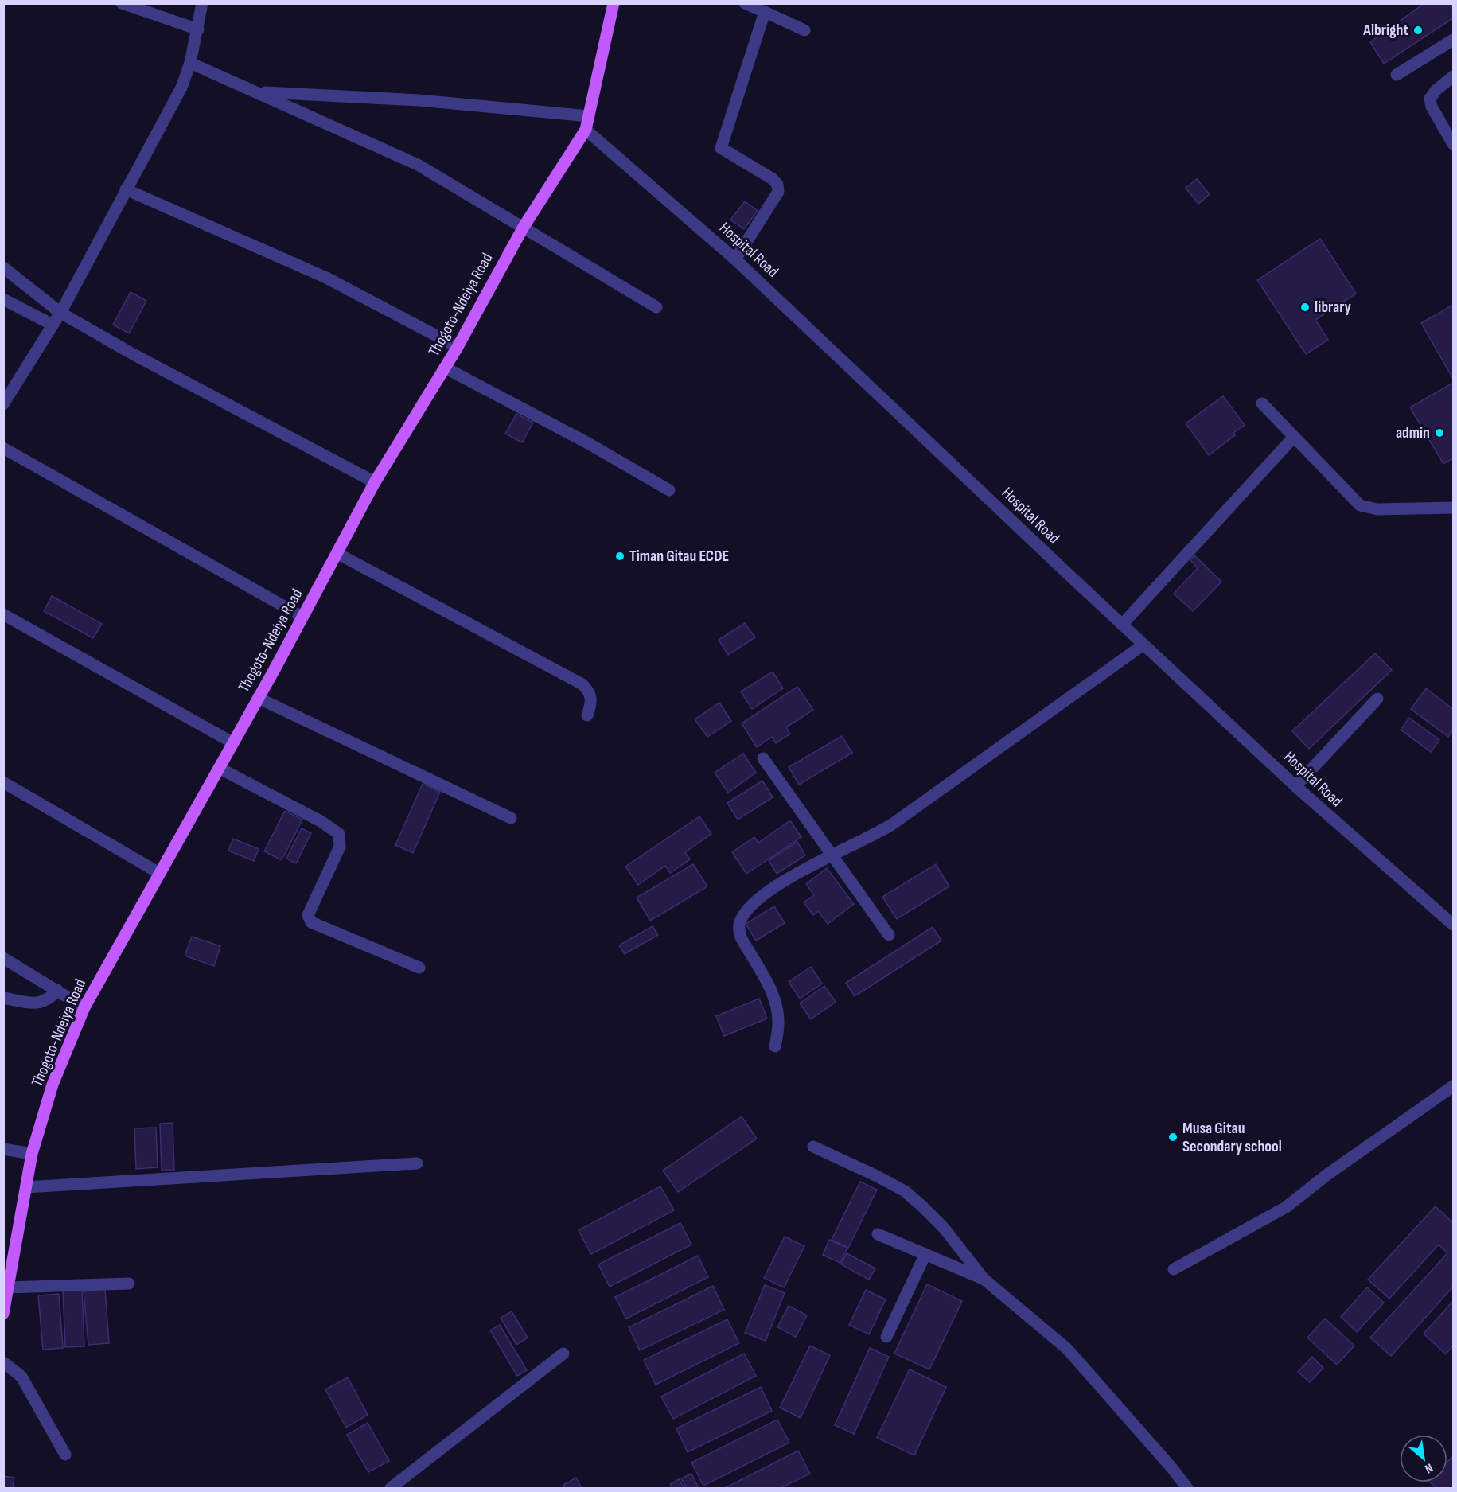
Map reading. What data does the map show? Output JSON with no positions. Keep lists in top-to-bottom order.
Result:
{
  "streets": {
    "main road": ["Thogoto-Ndeiya Road"],
    "street": ["Hospital Road"]
  },
  "crossings": [
    ["Hospital Road", "Thogoto-Ndeiya Road"]
  ],
  "places": [
    "Albright",
    "library",
    "admin",
    "Timan Gitau ECDE",
    "Musa Gitau Secondary school"
  ],
  "north": "bottom right"
}
